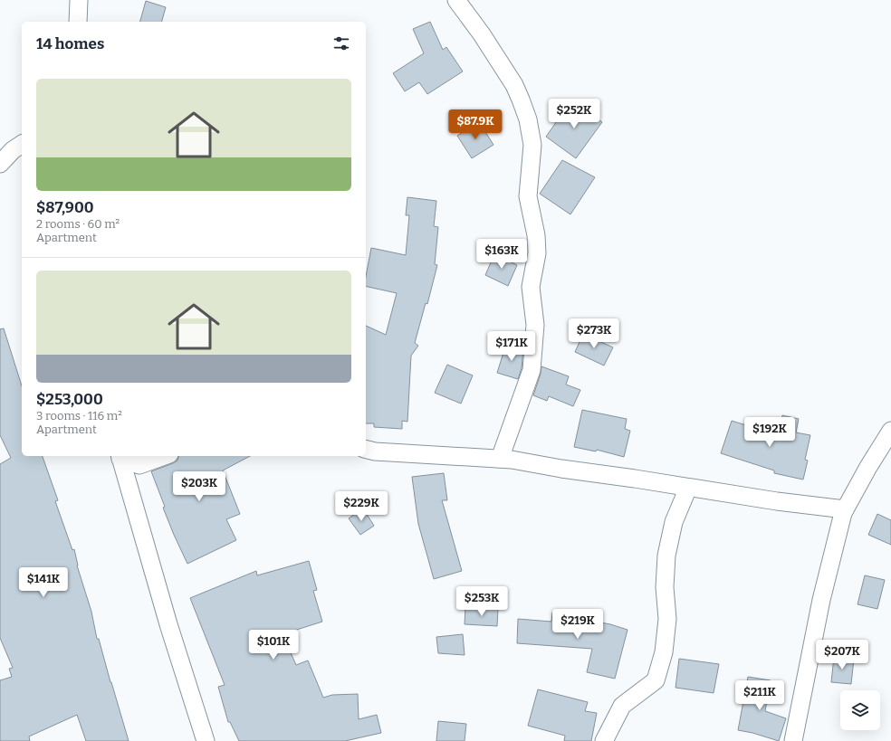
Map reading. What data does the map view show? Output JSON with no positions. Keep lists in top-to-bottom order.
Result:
{
  "page": {
    "heading": "14 homes",
    "list": [
      {
        "name": "$87,900",
        "note": "2 rooms · 60 m² · Apartment"
      },
      {
        "name": "$253,000",
        "note": "3 rooms · 116 m² · Apartment"
      }
    ],
    "price": [
      "$252K",
      "$87.9K",
      "$163K",
      "$273K",
      "$171K",
      "$192K",
      "$203K",
      "$229K",
      "$141K",
      "$253K",
      "$219K",
      "$101K",
      "$207K",
      "$211K"
    ]
  }
}
